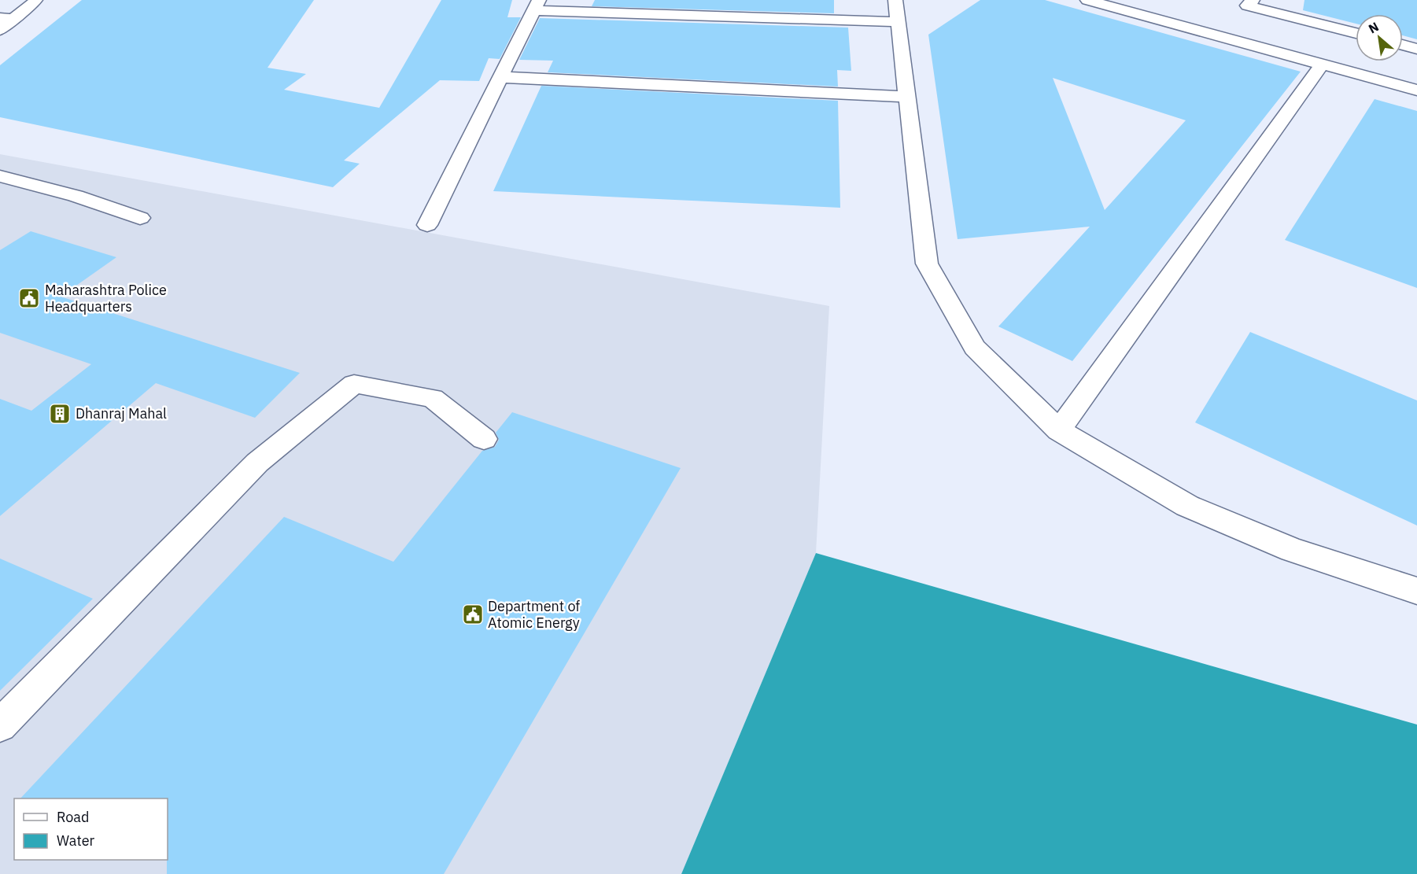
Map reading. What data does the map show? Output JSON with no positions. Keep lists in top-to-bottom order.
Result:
{
  "places": {
    "public building": ["Maharashtra Police Headquarters", "Department of Atomic Energy"],
    "building": ["Dhanraj Mahal"]
  },
  "legend": ["Road", "Water"],
  "north": "top left"
}
